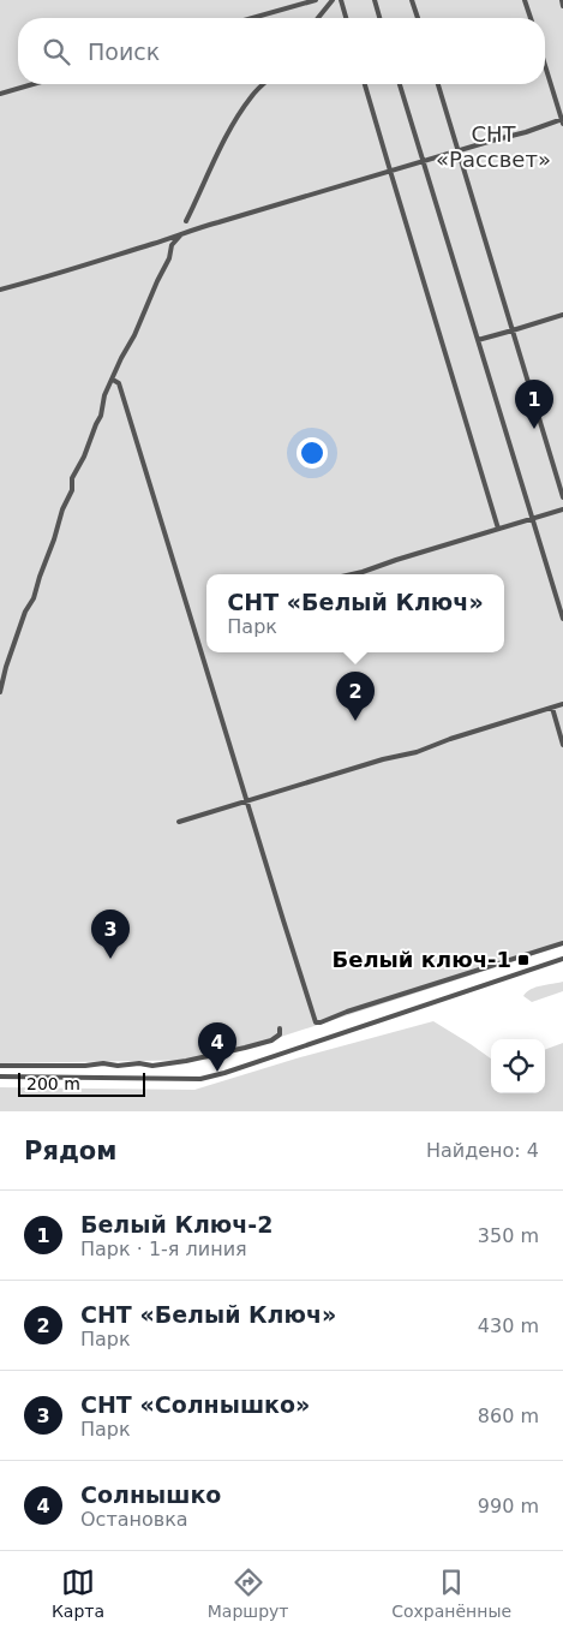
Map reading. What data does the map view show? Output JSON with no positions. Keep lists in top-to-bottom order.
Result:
{
  "parks": ["СНТ «Рассвет»"],
  "places": {
    "transit": ["Белый ключ-1"]
  },
  "scale_bar": "200 m",
  "page": {
    "search": "Поиск",
    "pins": [
      "1",
      "2",
      "3",
      "4"
    ],
    "popup": ["СНТ «Белый Ключ»", "Парк"],
    "scale": "200 m",
    "heading": ["Рядом", "Найдено: 4"],
    "list": [
      {
        "mark": "1",
        "name": "Белый Ключ-2",
        "note": "Парк · 1-я линия",
        "value": "350 m"
      },
      {
        "mark": "2",
        "name": "СНТ «Белый Ключ»",
        "note": "Парк",
        "value": "430 m"
      },
      {
        "mark": "3",
        "name": "СНТ «Солнышко»",
        "note": "Парк",
        "value": "860 m"
      },
      {
        "mark": "4",
        "name": "Солнышко",
        "note": "Остановка",
        "value": "990 m"
      }
    ],
    "nav": ["Карта", "Маршрут", "Сохранённые"]
  }
}
